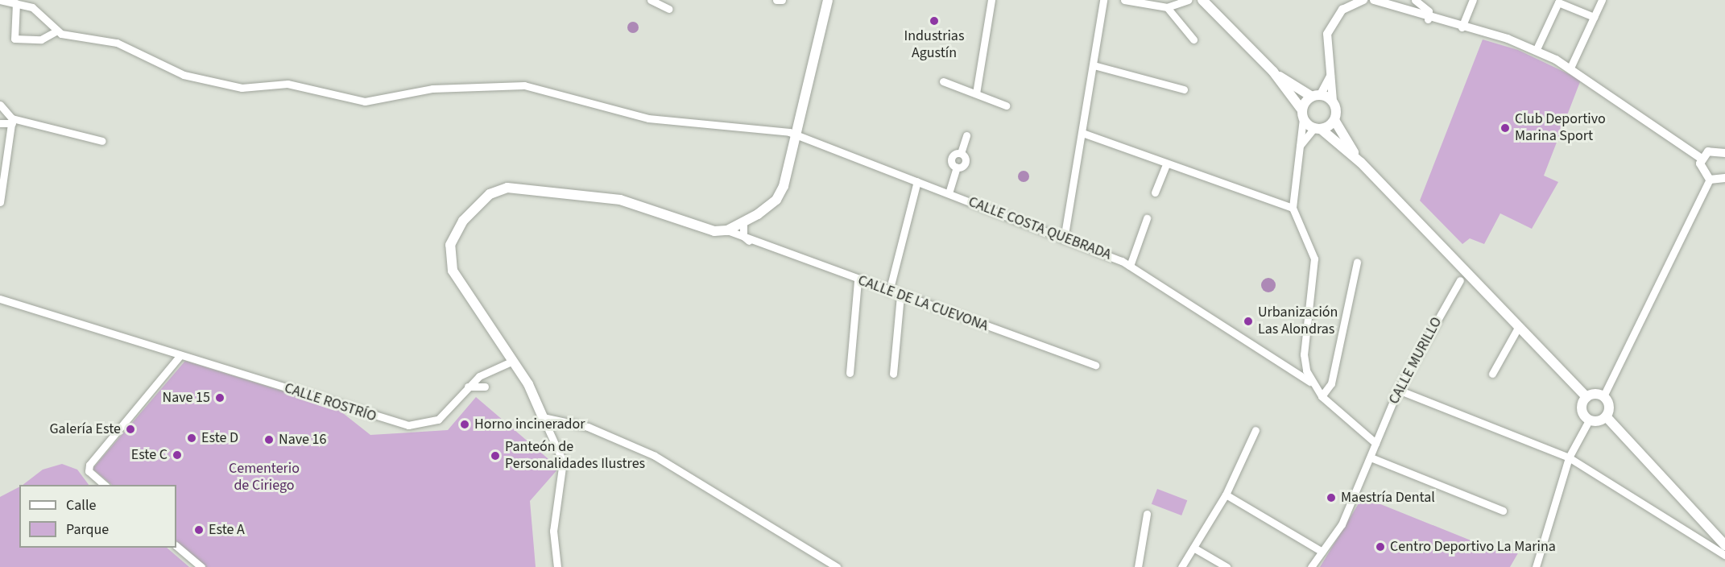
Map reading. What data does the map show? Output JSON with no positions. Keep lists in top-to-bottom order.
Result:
{
  "streets": {
    "street": [
      "CALLE COSTA QUEBRADA",
      "CALLE DE LA CUEVONA",
      "CALLE MURILLO",
      "CALLE ROSTRÍO"
    ]
  },
  "parks": ["Cementerio de Ciriego"],
  "places": [
    "Industrias Agustín",
    "Club Deportivo Marina Sport",
    "Urbanización Las Alondras",
    "Nave 15",
    "Horno incinerador",
    "Galería Este",
    "Este D",
    "Nave 16",
    "Este C",
    "Panteón de Personalidades Ilustres",
    "Maestría Dental",
    "Este A",
    "Centro Deportivo La Marina"
  ],
  "legend": ["Calle", "Parque"]
}
